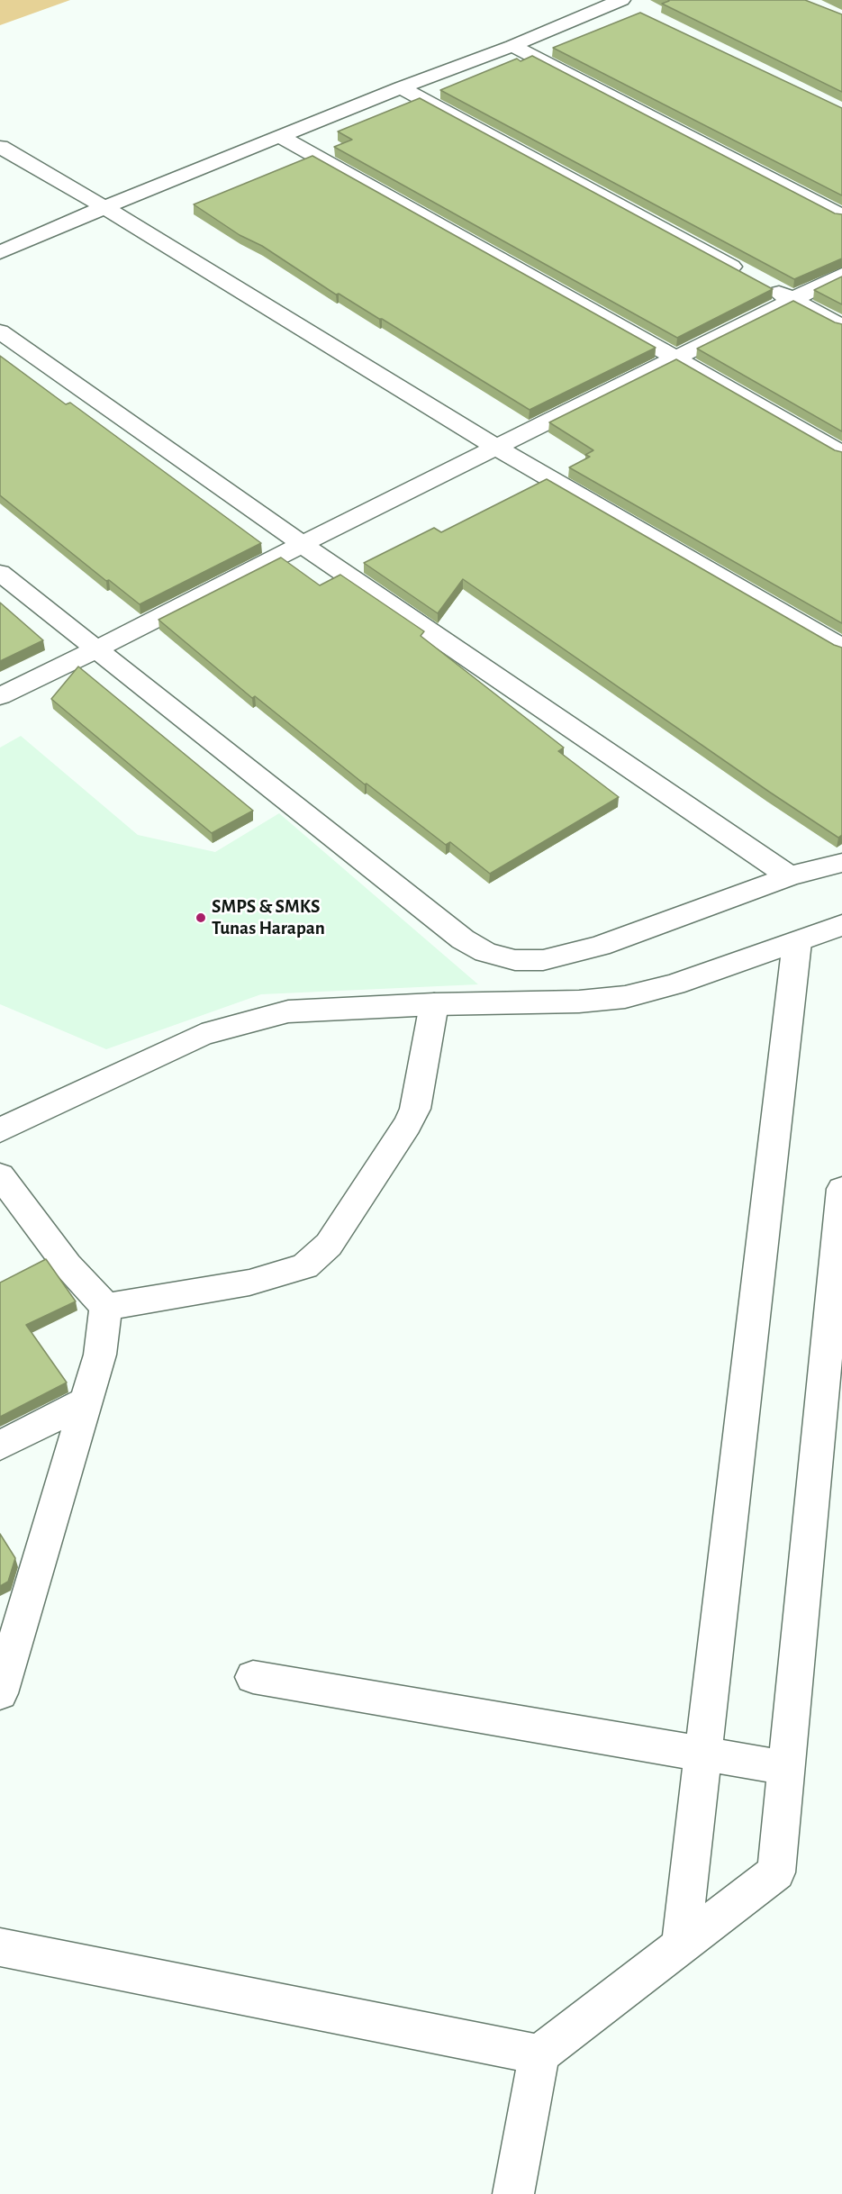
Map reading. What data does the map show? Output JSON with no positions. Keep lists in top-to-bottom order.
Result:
{
  "places": ["SMPS & SMKS Tunas Harapan"]
}
